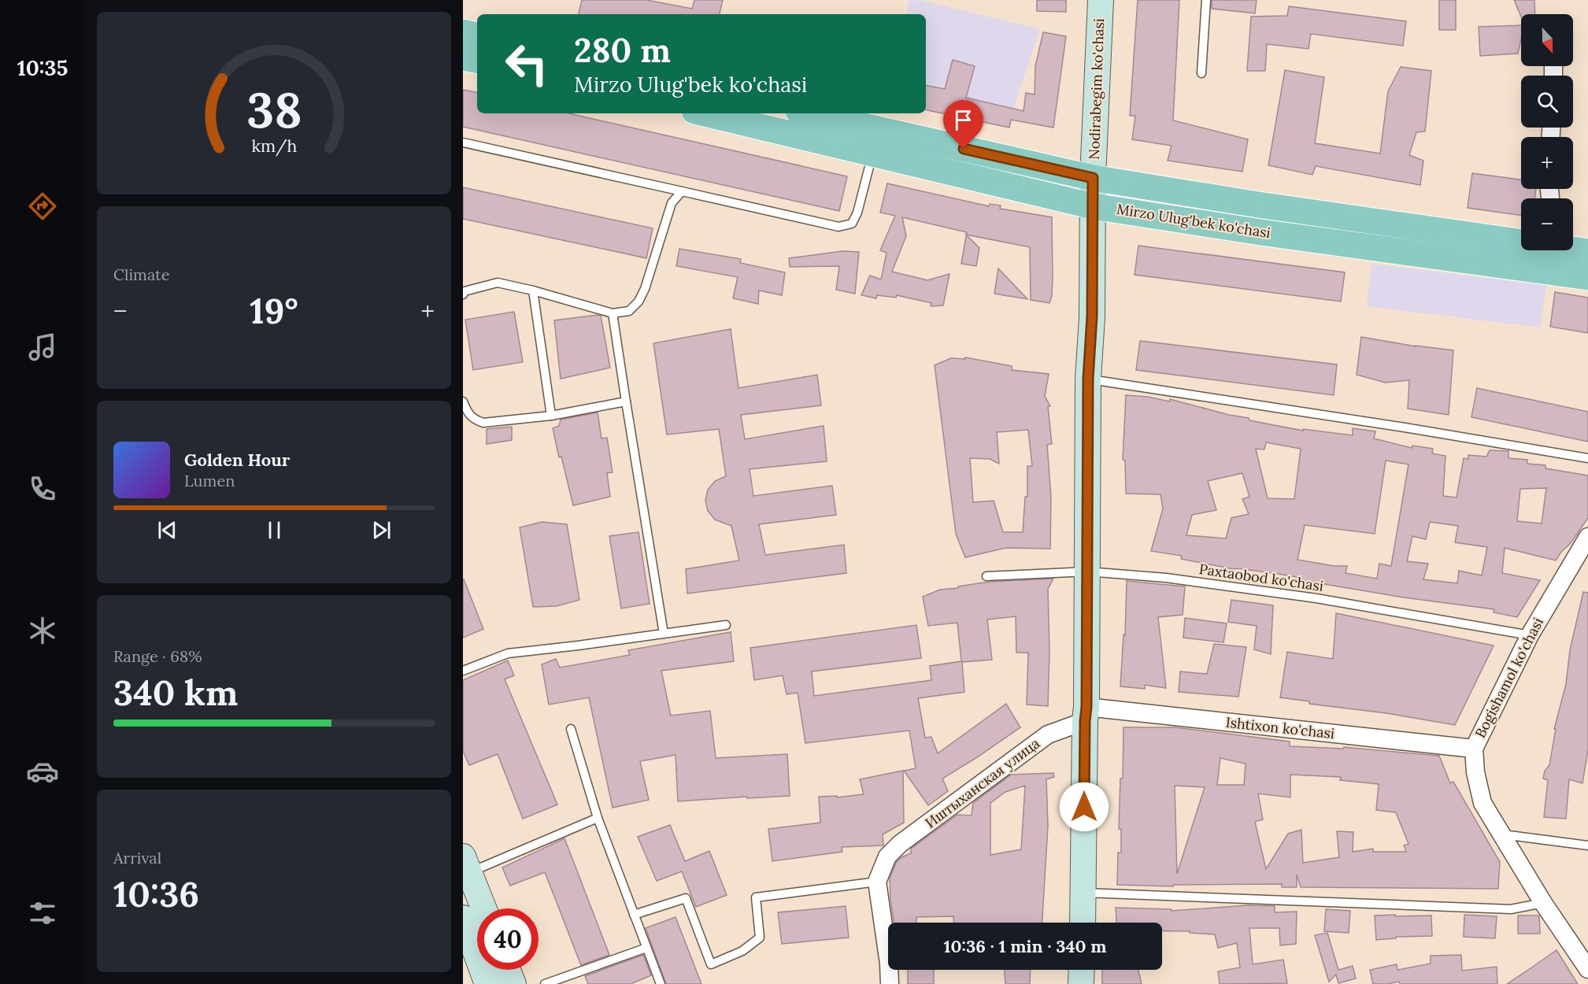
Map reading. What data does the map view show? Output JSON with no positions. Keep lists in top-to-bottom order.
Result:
{
  "streets": {
    "main road": ["Mirzo Ulug'bek ko'chasi"],
    "street": [
      "Nodirabegim ko'chasi",
      "Bogishamol ko'chasi",
      "Ishtixon ko'chasi",
      "Иштыханская улица"
    ],
    "lane": ["Paxtaobod ko'chasi"]
  },
  "crossings": [
    ["Nodirabegim ko'chasi", "Mirzo Ulug'bek ko'chasi"],
    ["Nodirabegim ko'chasi", "Paxtaobod ko'chasi"],
    ["Nodirabegim ko'chasi", "Ishtixon ko'chasi"],
    ["Nodirabegim ko'chasi", "Иштыханская улица"],
    ["Paxtaobod ko'chasi", "Bogishamol ko'chasi"],
    ["Bogishamol ko'chasi", "Ishtixon ko'chasi"],
    ["Ishtixon ko'chasi", "Иштыханская улица"]
  ],
  "north": "bottom",
  "page": {
    "tabs": "10:35",
    "map_buttons": ["+", "−"],
    "turn": ["280 m", "Mirzo Ulug'bek ko'chasi"],
    "tile": [
      "Climate",
      ["Range · 68%", "340 km"],
      ["Arrival", "10:36"]
    ],
    "heat": ["−", "19°", "+"],
    "song": ["Golden Hour", "Lumen"],
    "limit": "40",
    "trip": "10:36 · 1 min · 340 m",
    "gauge": ["38", "km/h"]
  }
}
